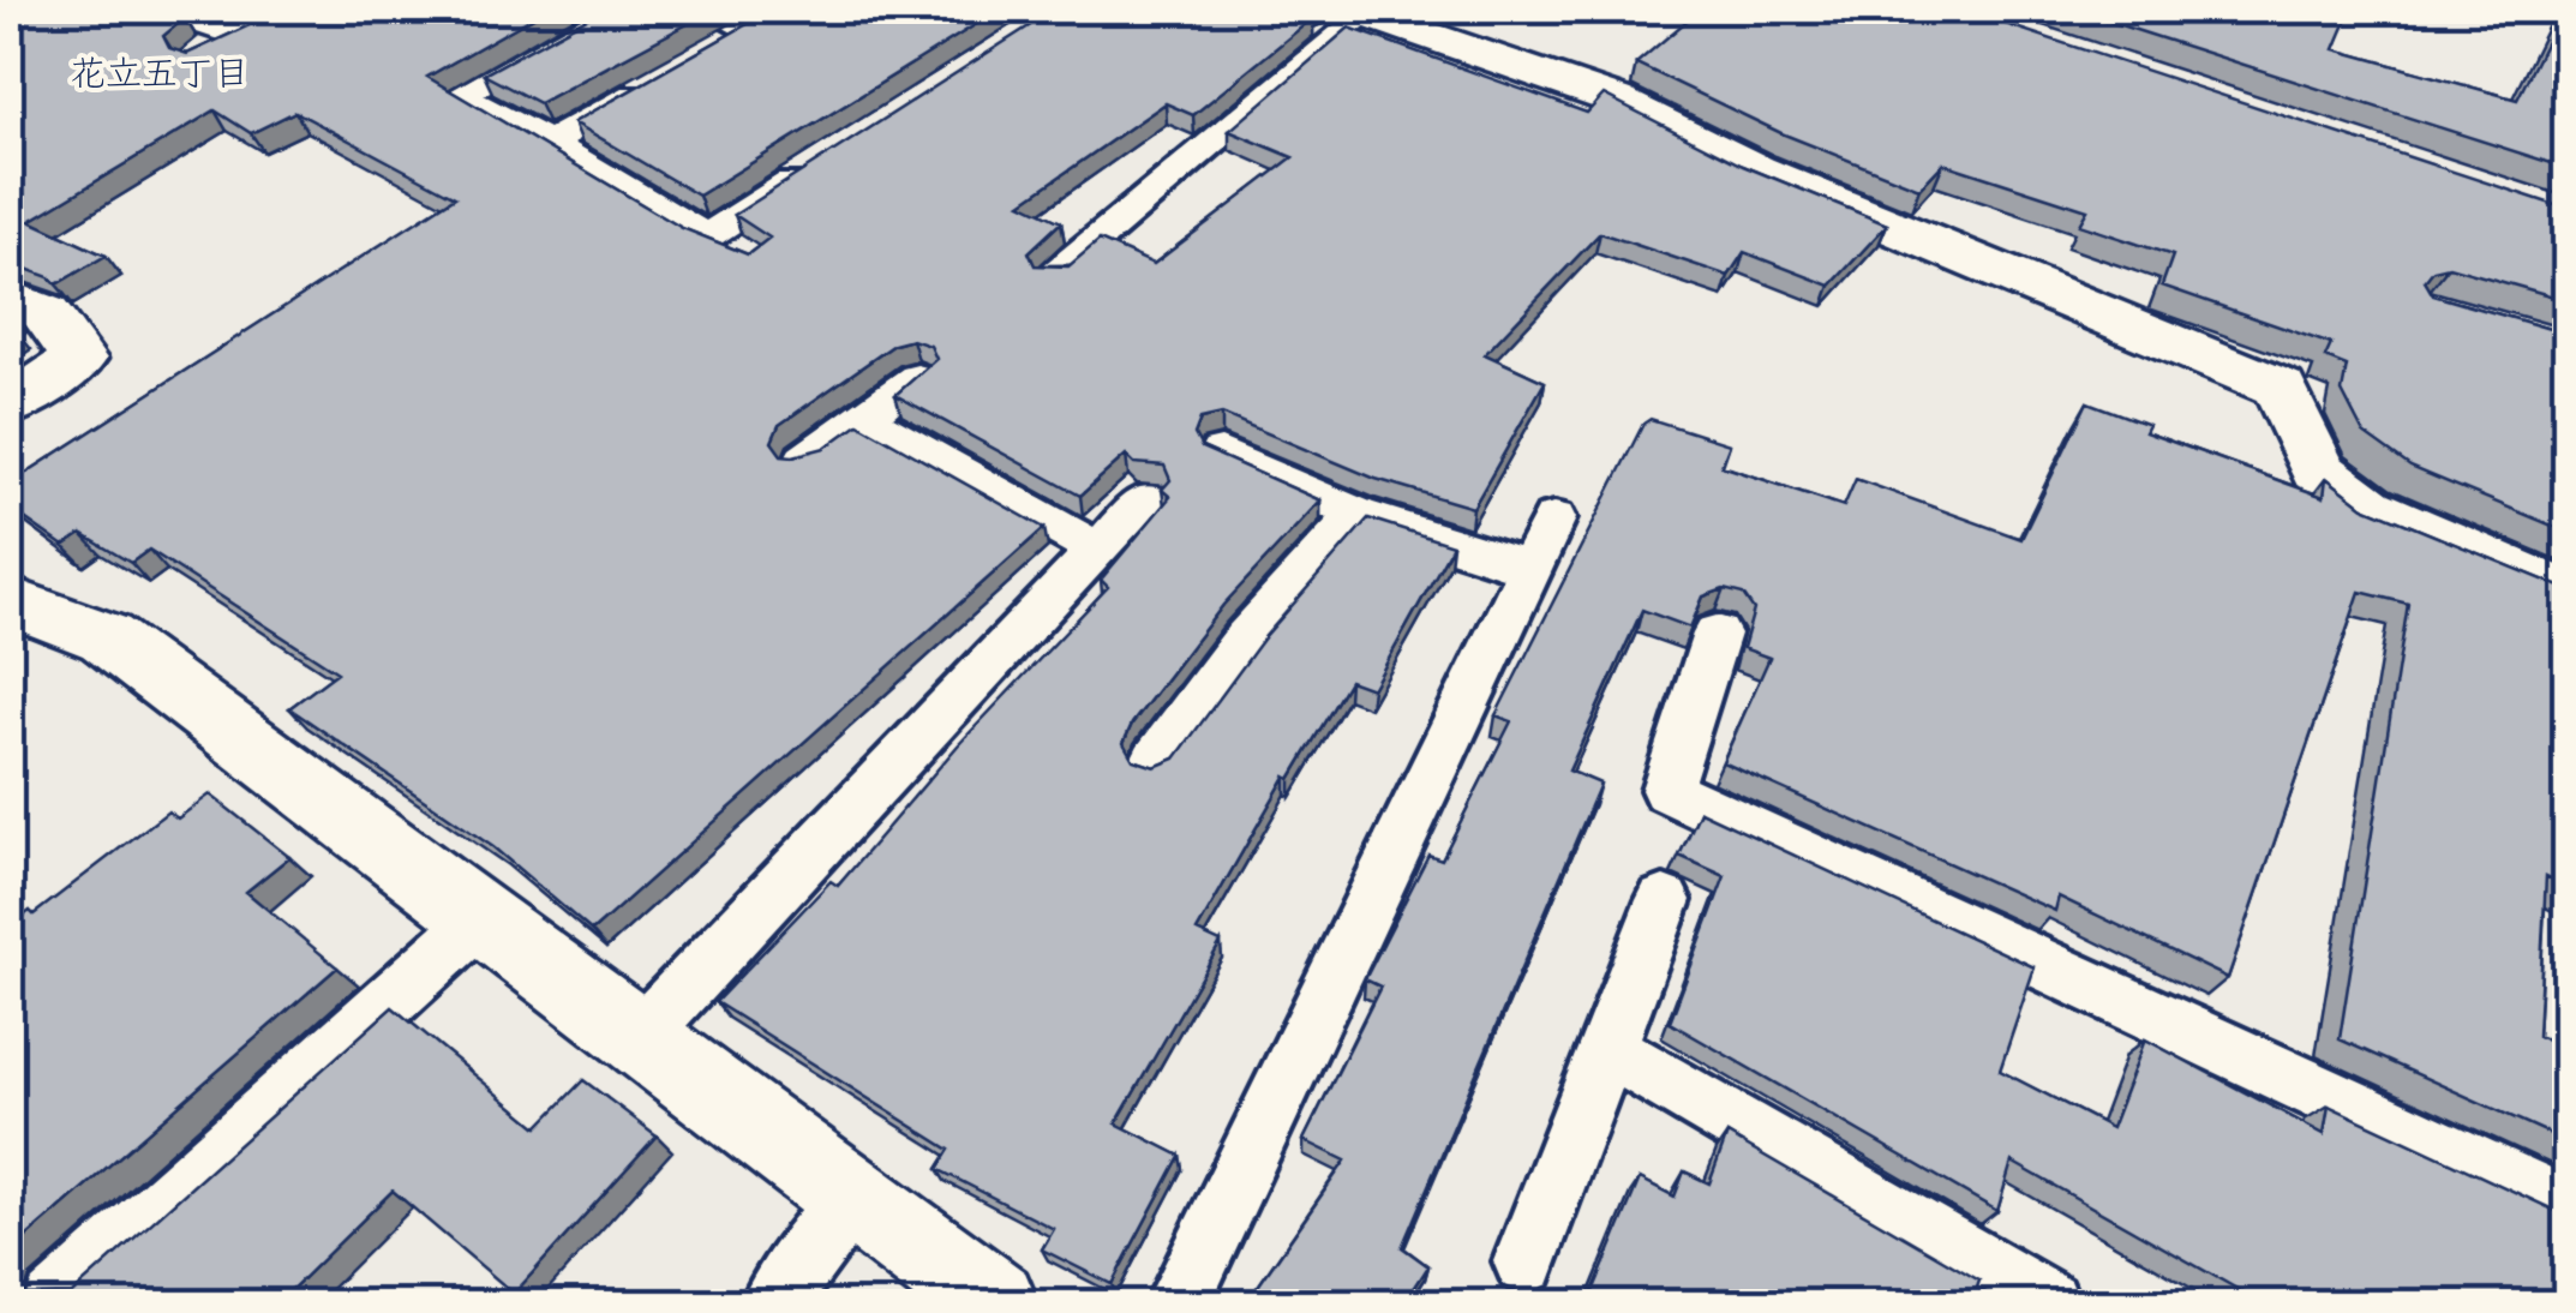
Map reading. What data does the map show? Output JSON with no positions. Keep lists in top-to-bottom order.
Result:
{
  "districts": ["花立五丁目"]
}
